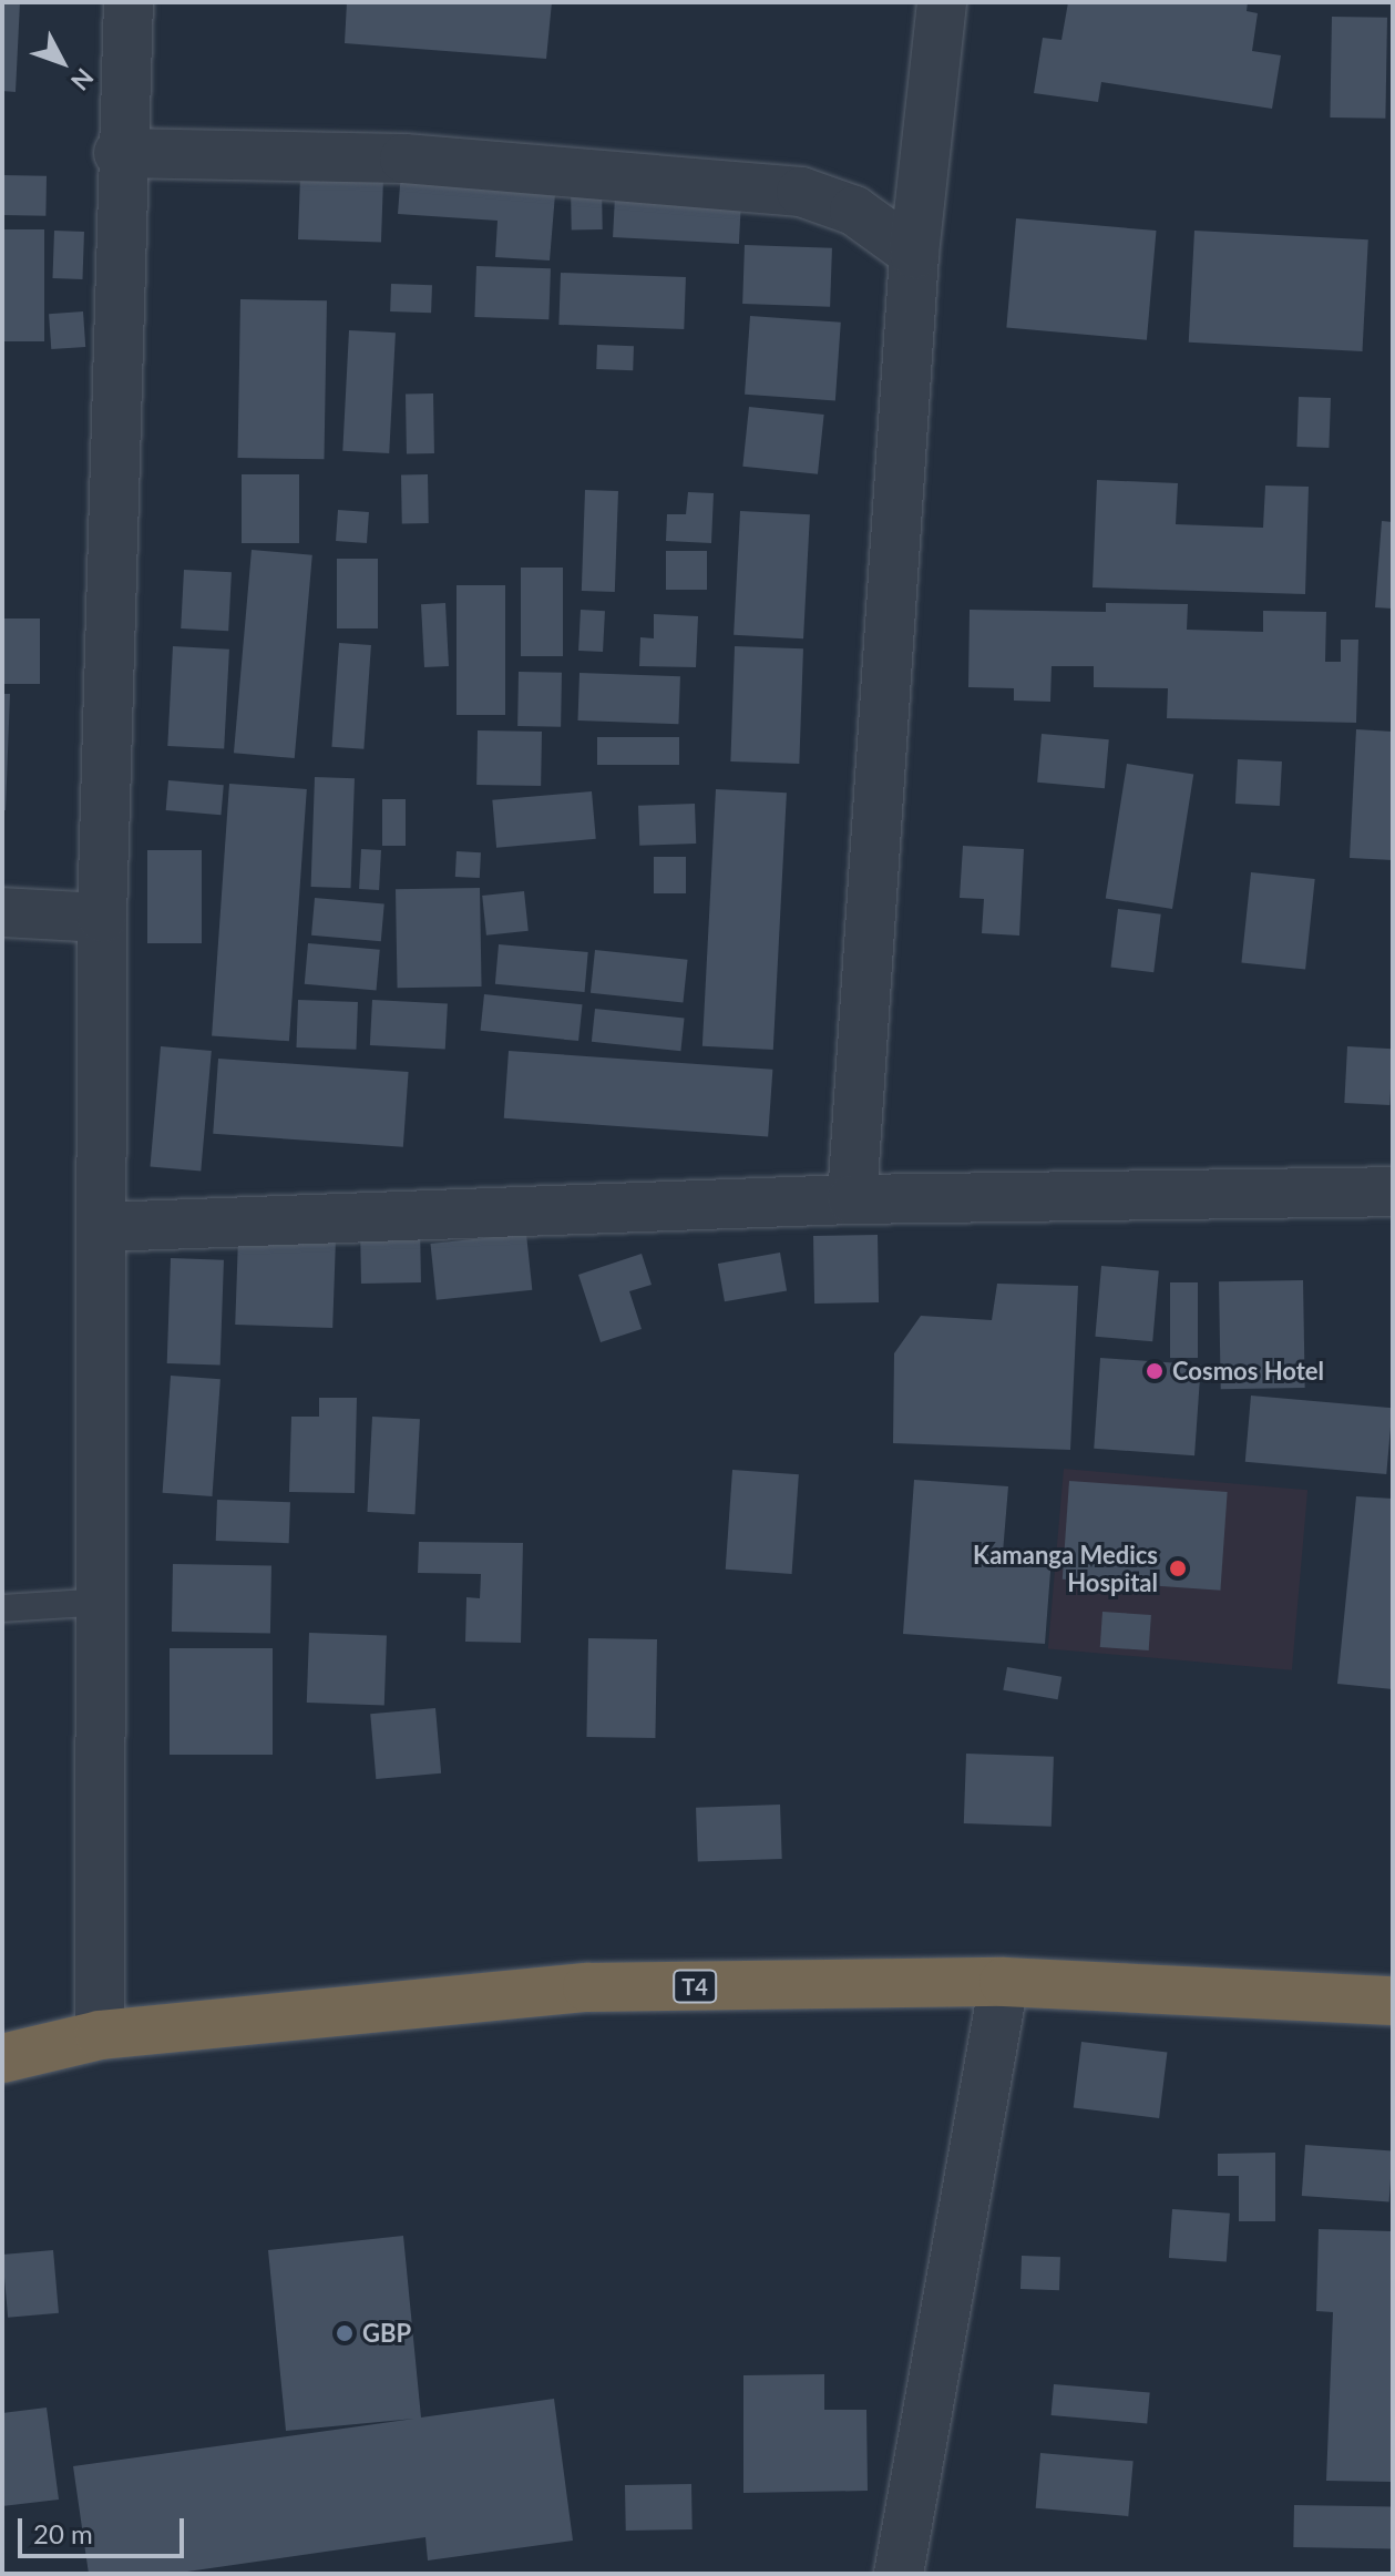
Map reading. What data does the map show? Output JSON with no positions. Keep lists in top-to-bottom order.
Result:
{
  "streets": {
    "highway": ["T4"]
  },
  "places": ["Cosmos Hotel", "Kamanga Medics Hospital", "GBP"],
  "scale_bar": "20 m",
  "north": "bottom right"
}
